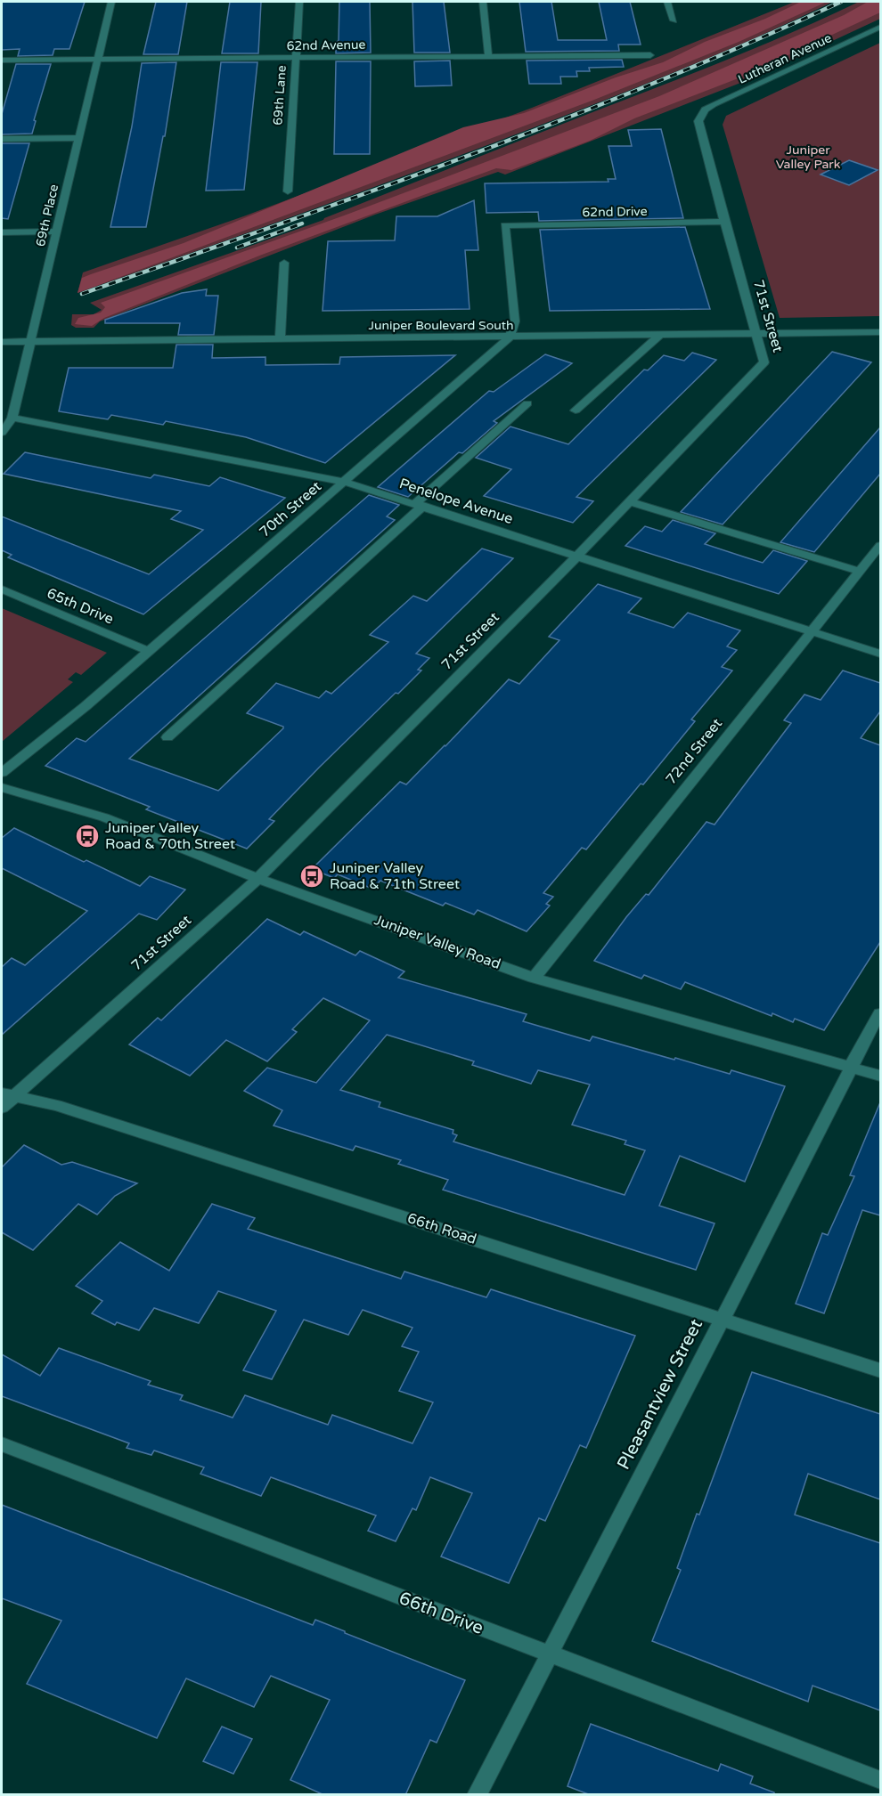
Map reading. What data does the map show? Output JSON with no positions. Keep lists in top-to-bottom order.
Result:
{
  "streets": {
    "street": [
      "62nd Avenue",
      "Lutheran Avenue",
      "69th Lane",
      "62nd Drive",
      "69th Place",
      "71st Street",
      "Juniper Boulevard South",
      "Penelope Avenue",
      "70th Street",
      "65th Drive",
      "72nd Street",
      "Juniper Valley Road",
      "66th Road",
      "Pleasantview Street",
      "66th Drive"
    ]
  },
  "crossings": [
    ["62nd Avenue", "69th Lane"],
    ["62nd Avenue", "69th Place"],
    ["Lutheran Avenue", "71st Street"],
    ["62nd Drive", "71st Street"],
    ["62nd Drive", "Juniper Boulevard South"],
    ["62nd Drive", "70th Street"],
    ["69th Place", "Juniper Boulevard South"],
    ["69th Place", "Penelope Avenue"],
    ["71st Street", "Juniper Boulevard South"],
    ["71st Street", "Penelope Avenue"],
    ["71st Street", "Juniper Valley Road"],
    ["71st Street", "66th Road"],
    ["Juniper Boulevard South", "70th Street"],
    ["Penelope Avenue", "70th Street"],
    ["Penelope Avenue", "72nd Street"],
    ["70th Street", "65th Drive"],
    ["72nd Street", "Juniper Valley Road"],
    ["Juniper Valley Road", "Pleasantview Street"],
    ["66th Road", "Pleasantview Street"],
    ["Pleasantview Street", "66th Drive"]
  ],
  "parks": ["Juniper Valley Park"],
  "places": {
    "bus stop": ["Juniper Valley Road & 70th Street", "Juniper Valley Road & 71th Street"]
  }
}
